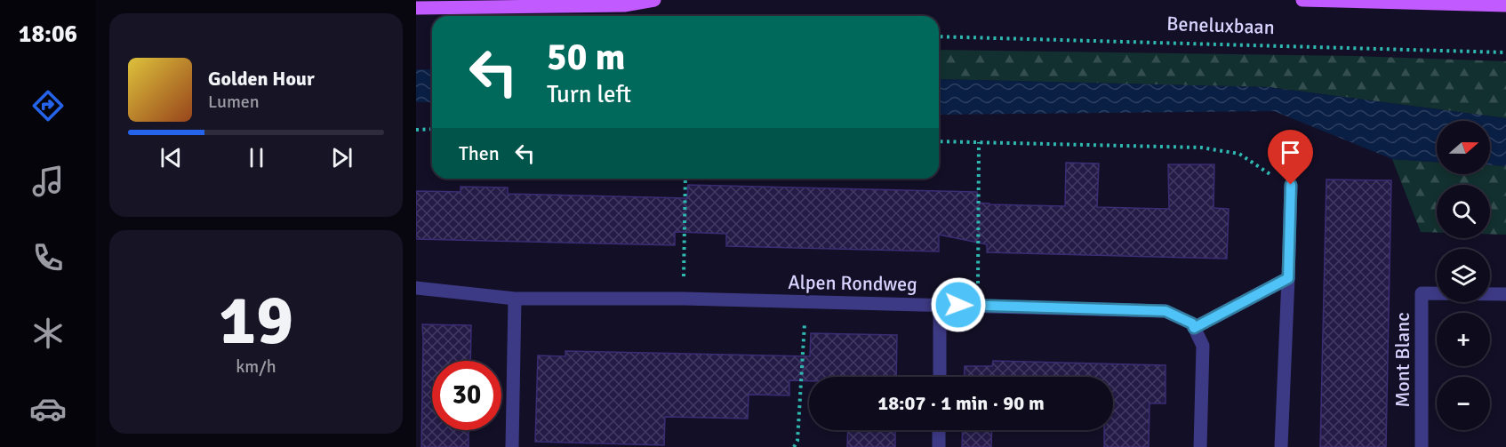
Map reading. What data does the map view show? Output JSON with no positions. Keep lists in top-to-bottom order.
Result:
{
  "streets": {
    "street": ["Alpen Rondweg", "Mont Blanc"],
    "path": ["Beneluxbaan"]
  },
  "north": "right",
  "page": {
    "tabs": "18:06",
    "turn": ["50 m", "Turn left"],
    "song": ["Golden Hour", "Lumen"],
    "map_buttons": ["+", "−"],
    "then": "Then",
    "tile": ["19", "km/h"],
    "limit": "30",
    "trip": "18:07 · 1 min · 90 m"
  }
}
